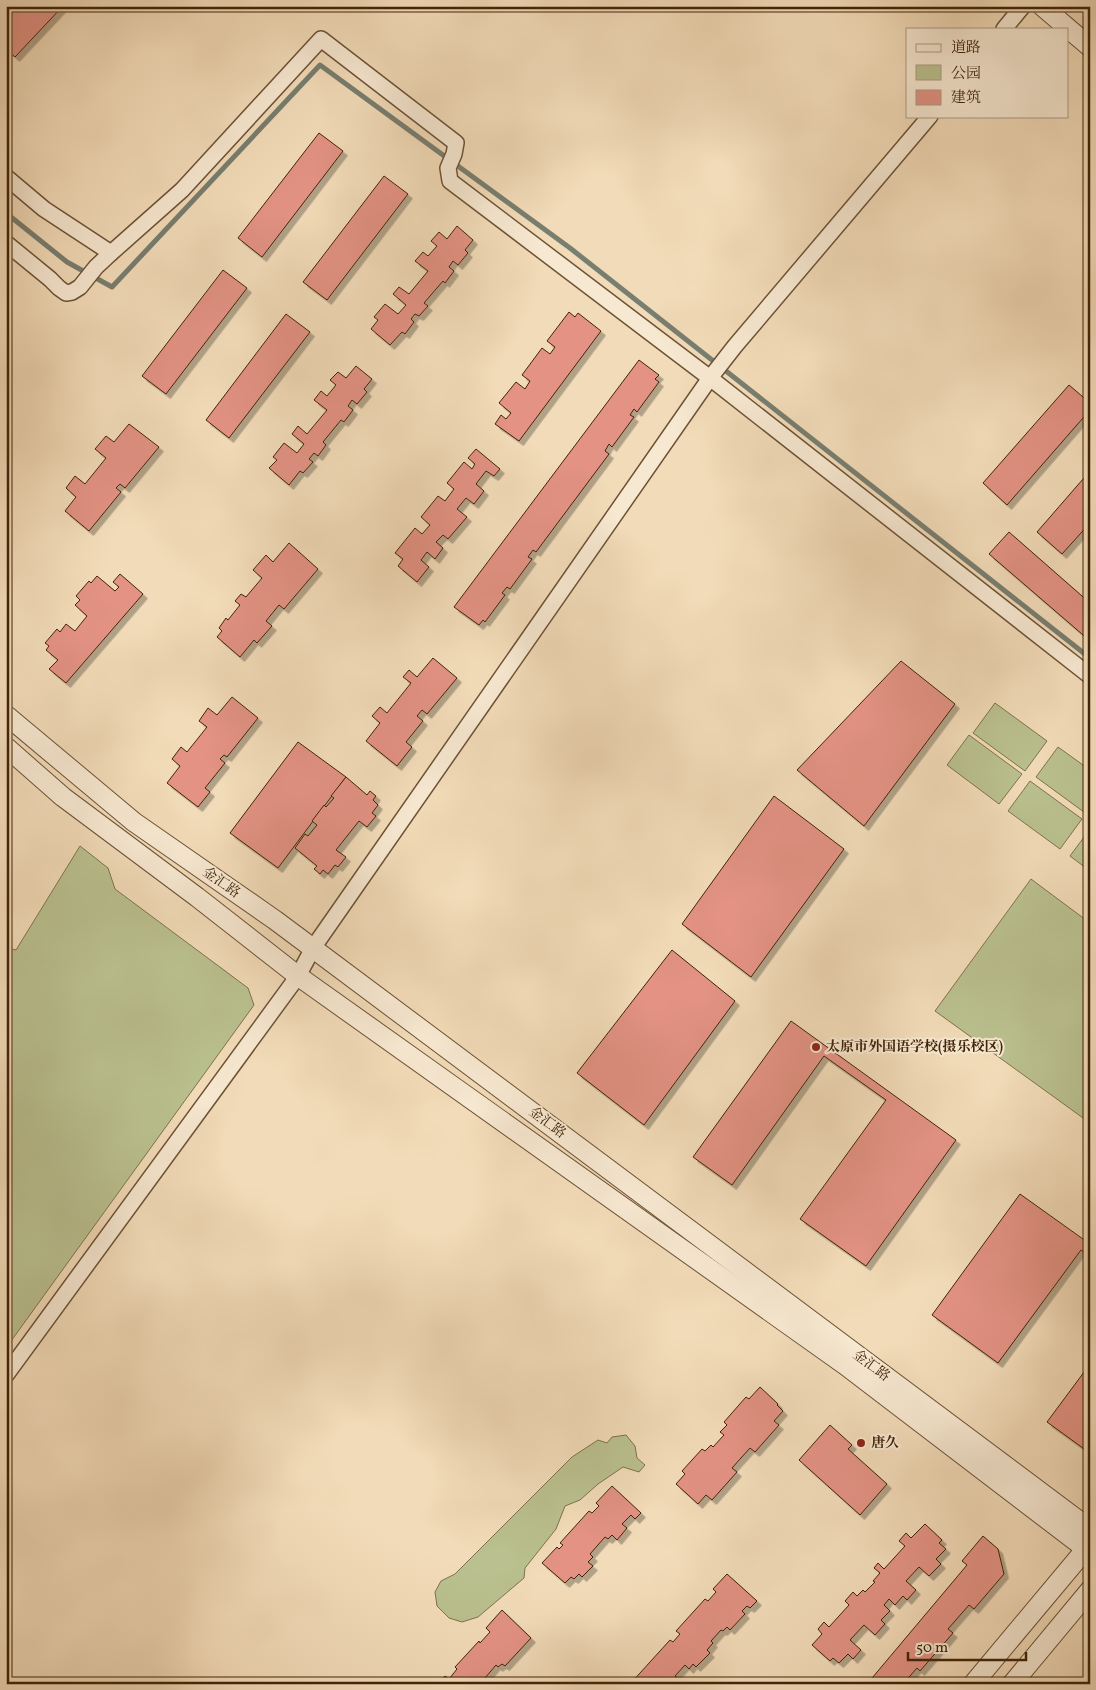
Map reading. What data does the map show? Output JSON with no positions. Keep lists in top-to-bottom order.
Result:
{
  "streets": {
    "street": ["金汇路"]
  },
  "places": ["太原市外国语学校(摄乐校区)", "唐久"],
  "legend": ["道路", "公园", "建筑"],
  "scale_bar": "50 m"
}
